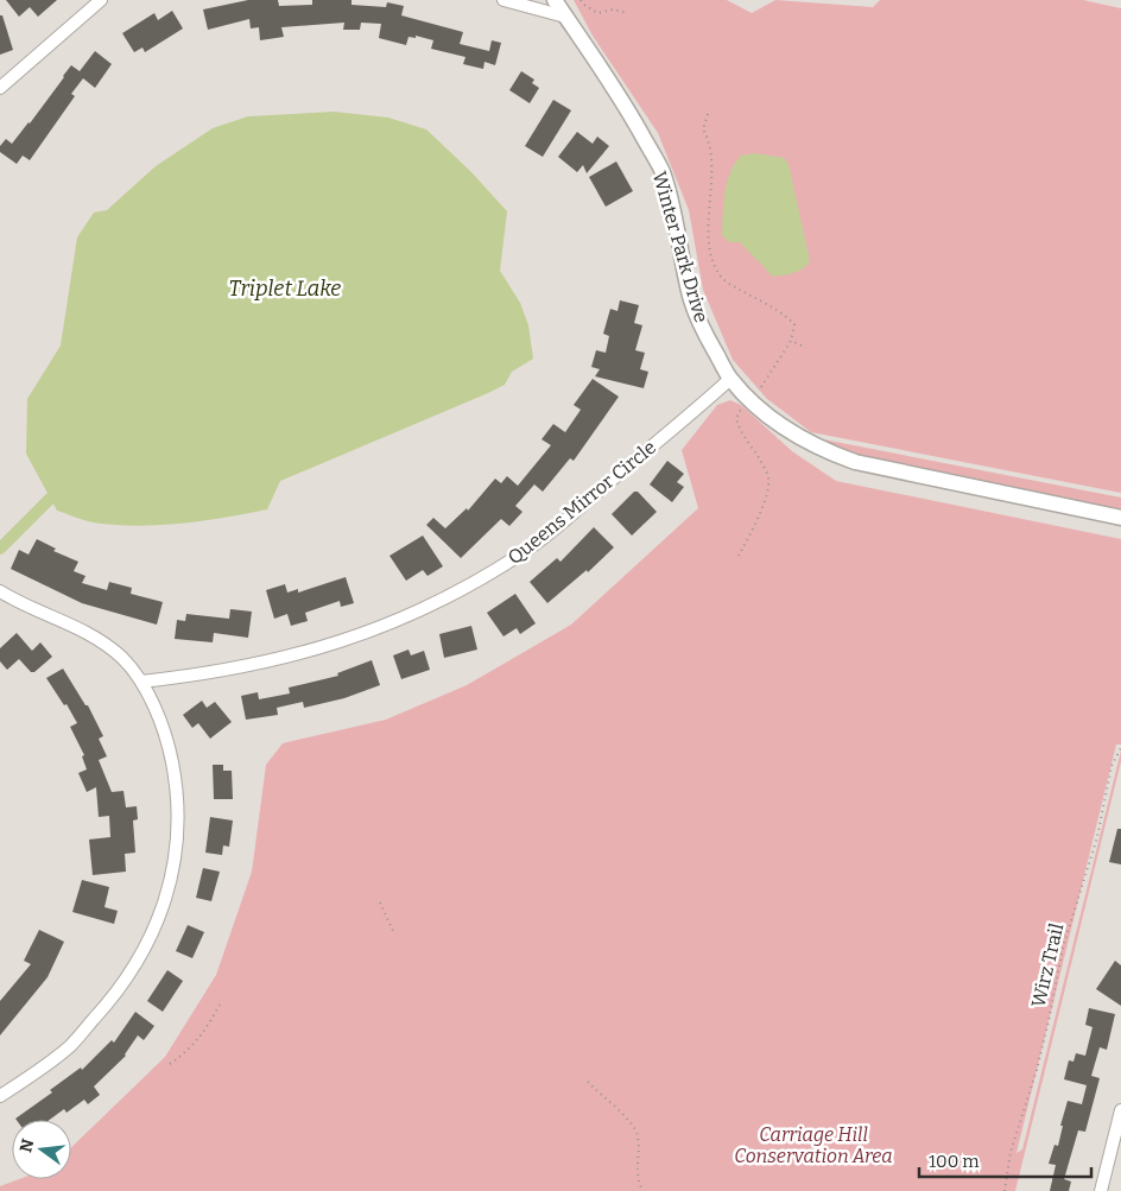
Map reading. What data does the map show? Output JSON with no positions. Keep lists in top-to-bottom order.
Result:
{
  "streets": {
    "street": ["Winter Park Drive", "Queens Mirror Circle"],
    "path": ["Wirz Trail"]
  },
  "crossings": [
    ["Winter Park Drive", "Queens Mirror Circle"]
  ],
  "water": ["Triplet Lake"],
  "parks": ["Carriage Hill Conservation Area"],
  "scale_bar": "100 m",
  "north": "left"
}
